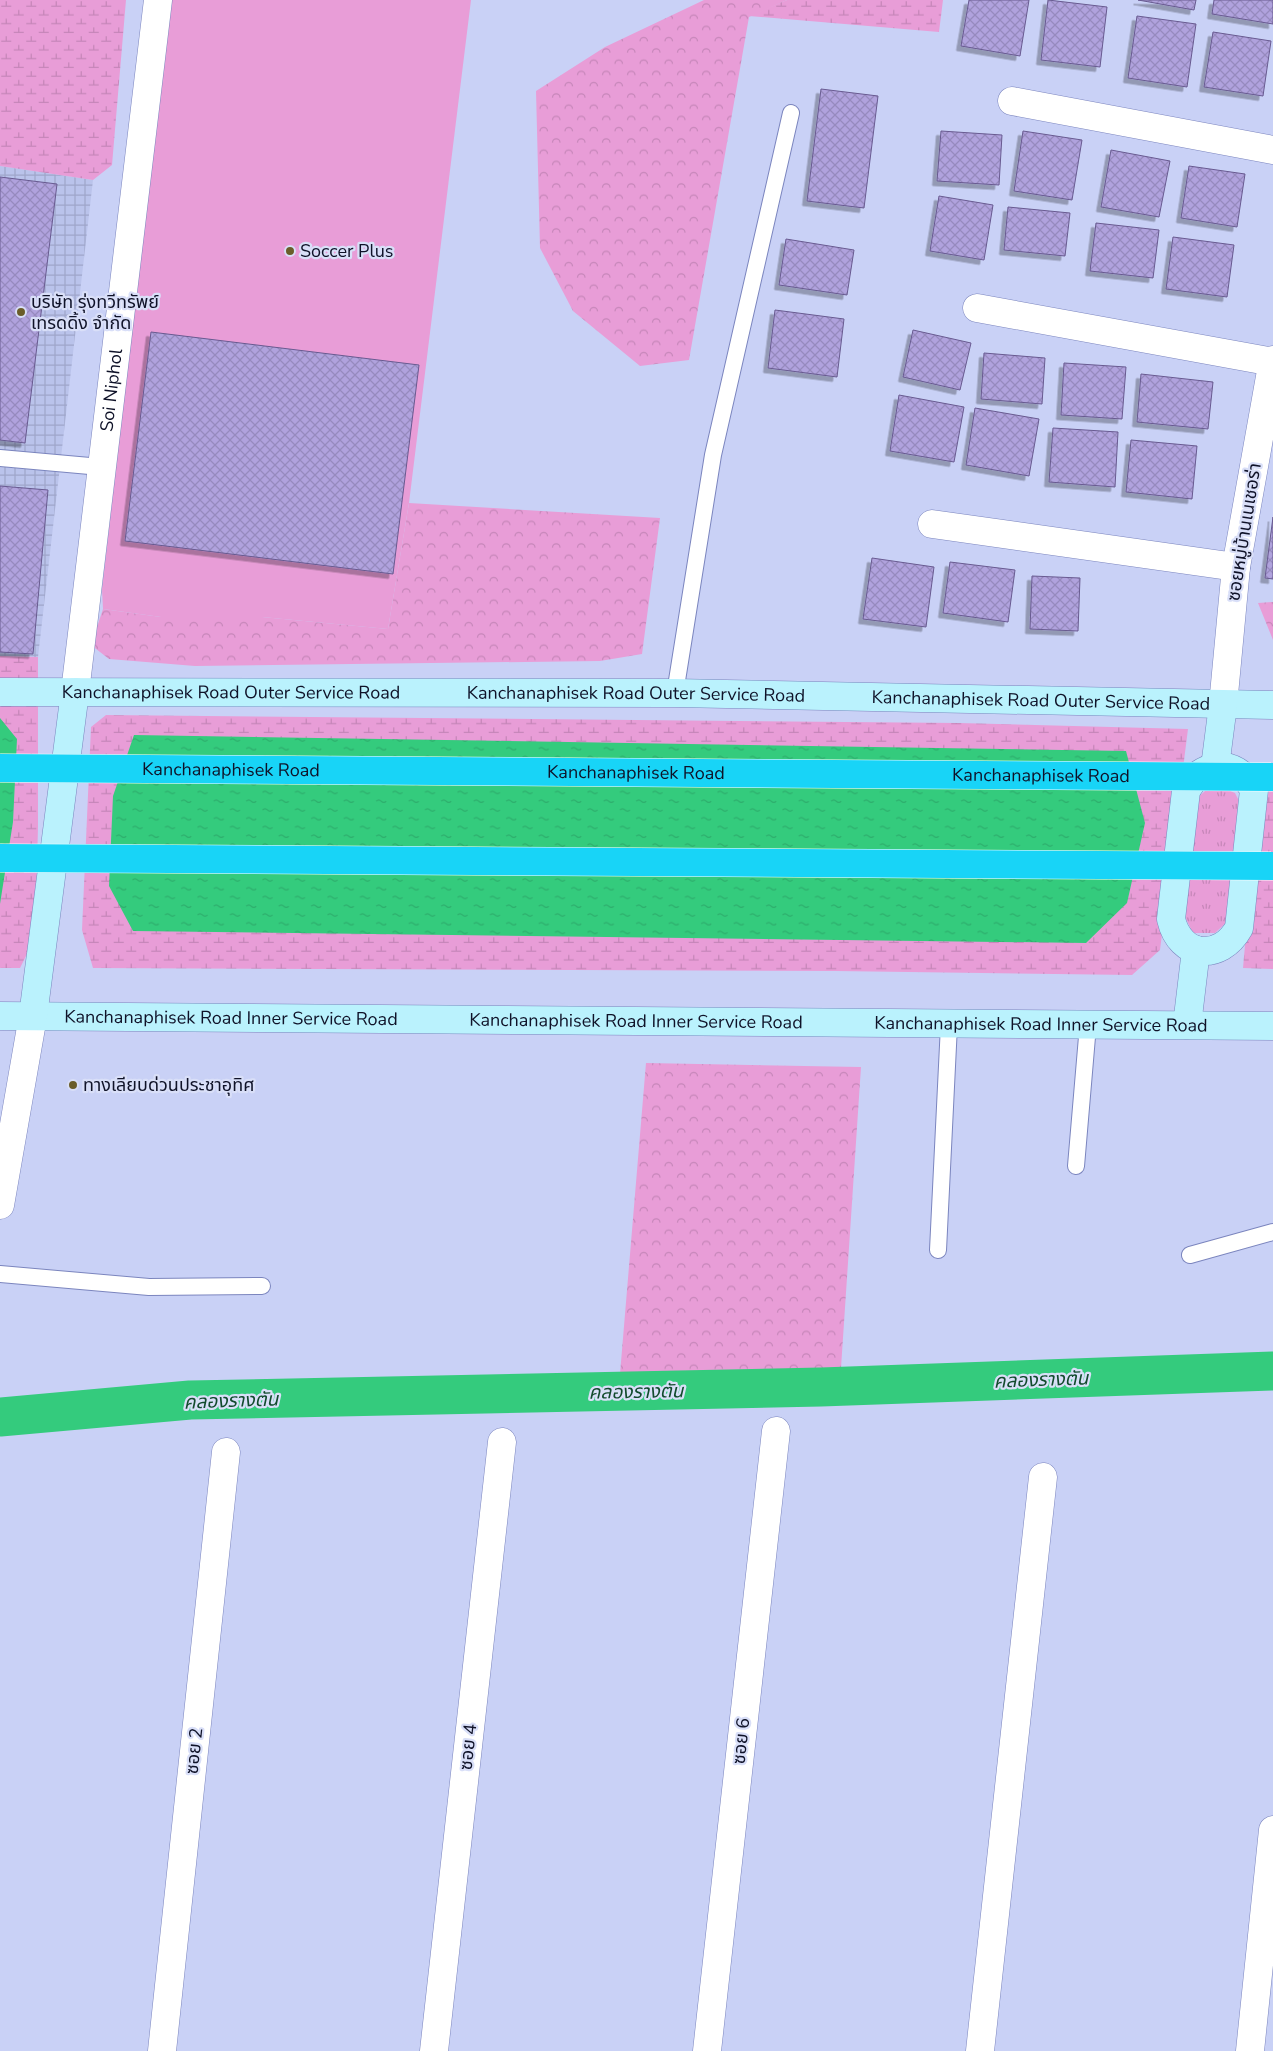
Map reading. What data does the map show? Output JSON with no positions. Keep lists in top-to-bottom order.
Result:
{
  "streets": {
    "highway": ["Kanchanaphisek Road"],
    "main road": ["Kanchanaphisek Road Outer Service Road", "Kanchanaphisek Road Inner Service Road"],
    "street": [
      "Soi Niphol",
      "ซอยหมู่บ้านเนเชอร่า",
      "ซอย 6",
      "ซอย 4",
      "ซอย 2"
    ]
  },
  "crossings": [
    ["Soi Niphol", "Kanchanaphisek Road Outer Service Road"],
    ["ซอยหมู่บ้านเนเชอร่า", "Kanchanaphisek Road Outer Service Road"]
  ],
  "water": ["คลองรางตัน"],
  "places": ["Soccer Plus", "บริษัท รุ่งทวีทรัพย์ เทรดดิ้ง จำกัด", "ทางเลียบด่วนประชาอุทิศ"]
}
